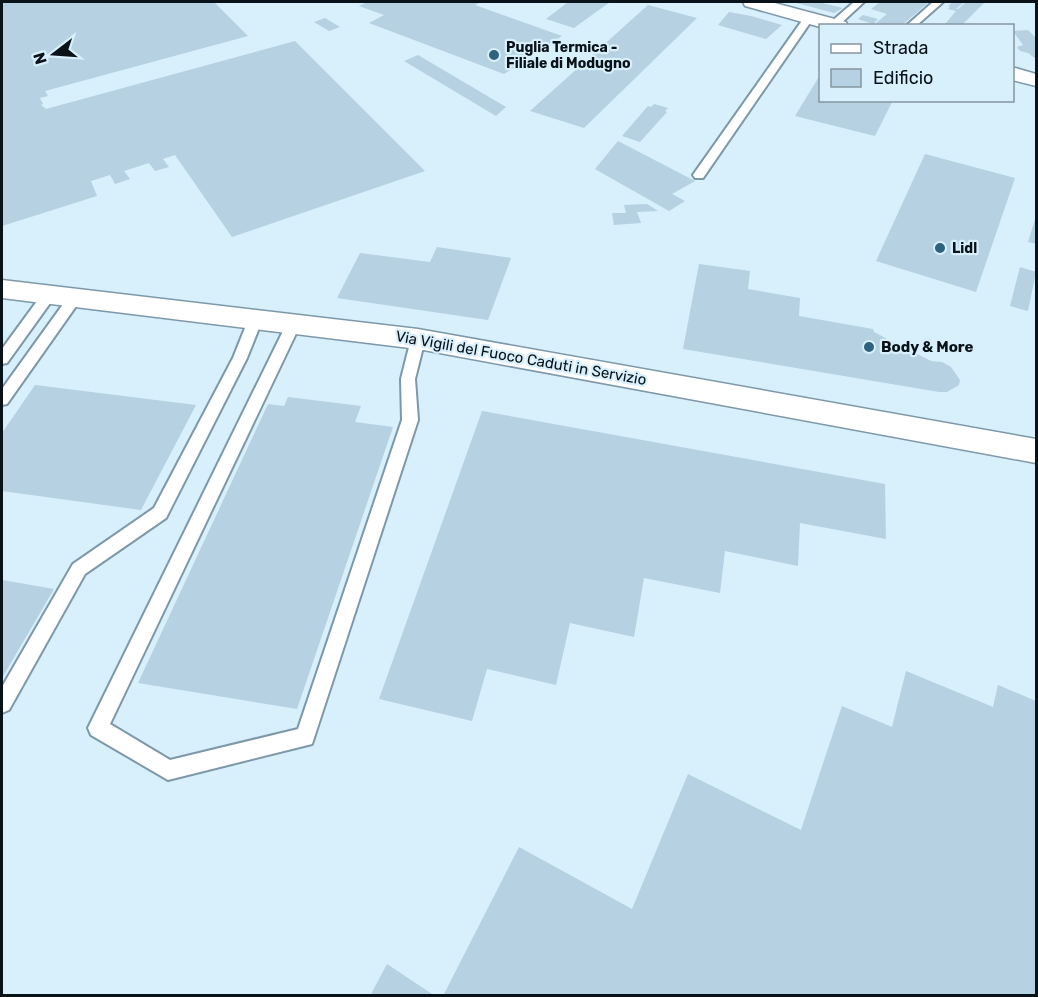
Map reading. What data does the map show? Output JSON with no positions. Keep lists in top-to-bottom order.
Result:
{
  "streets": {
    "street": ["Via Vigili del Fuoco Caduti in Servizio"]
  },
  "places": ["Puglia Termica - Filiale di Modugno", "Lidl", "Body & More"],
  "legend": ["Strada", "Edificio"],
  "north": "left"
}
